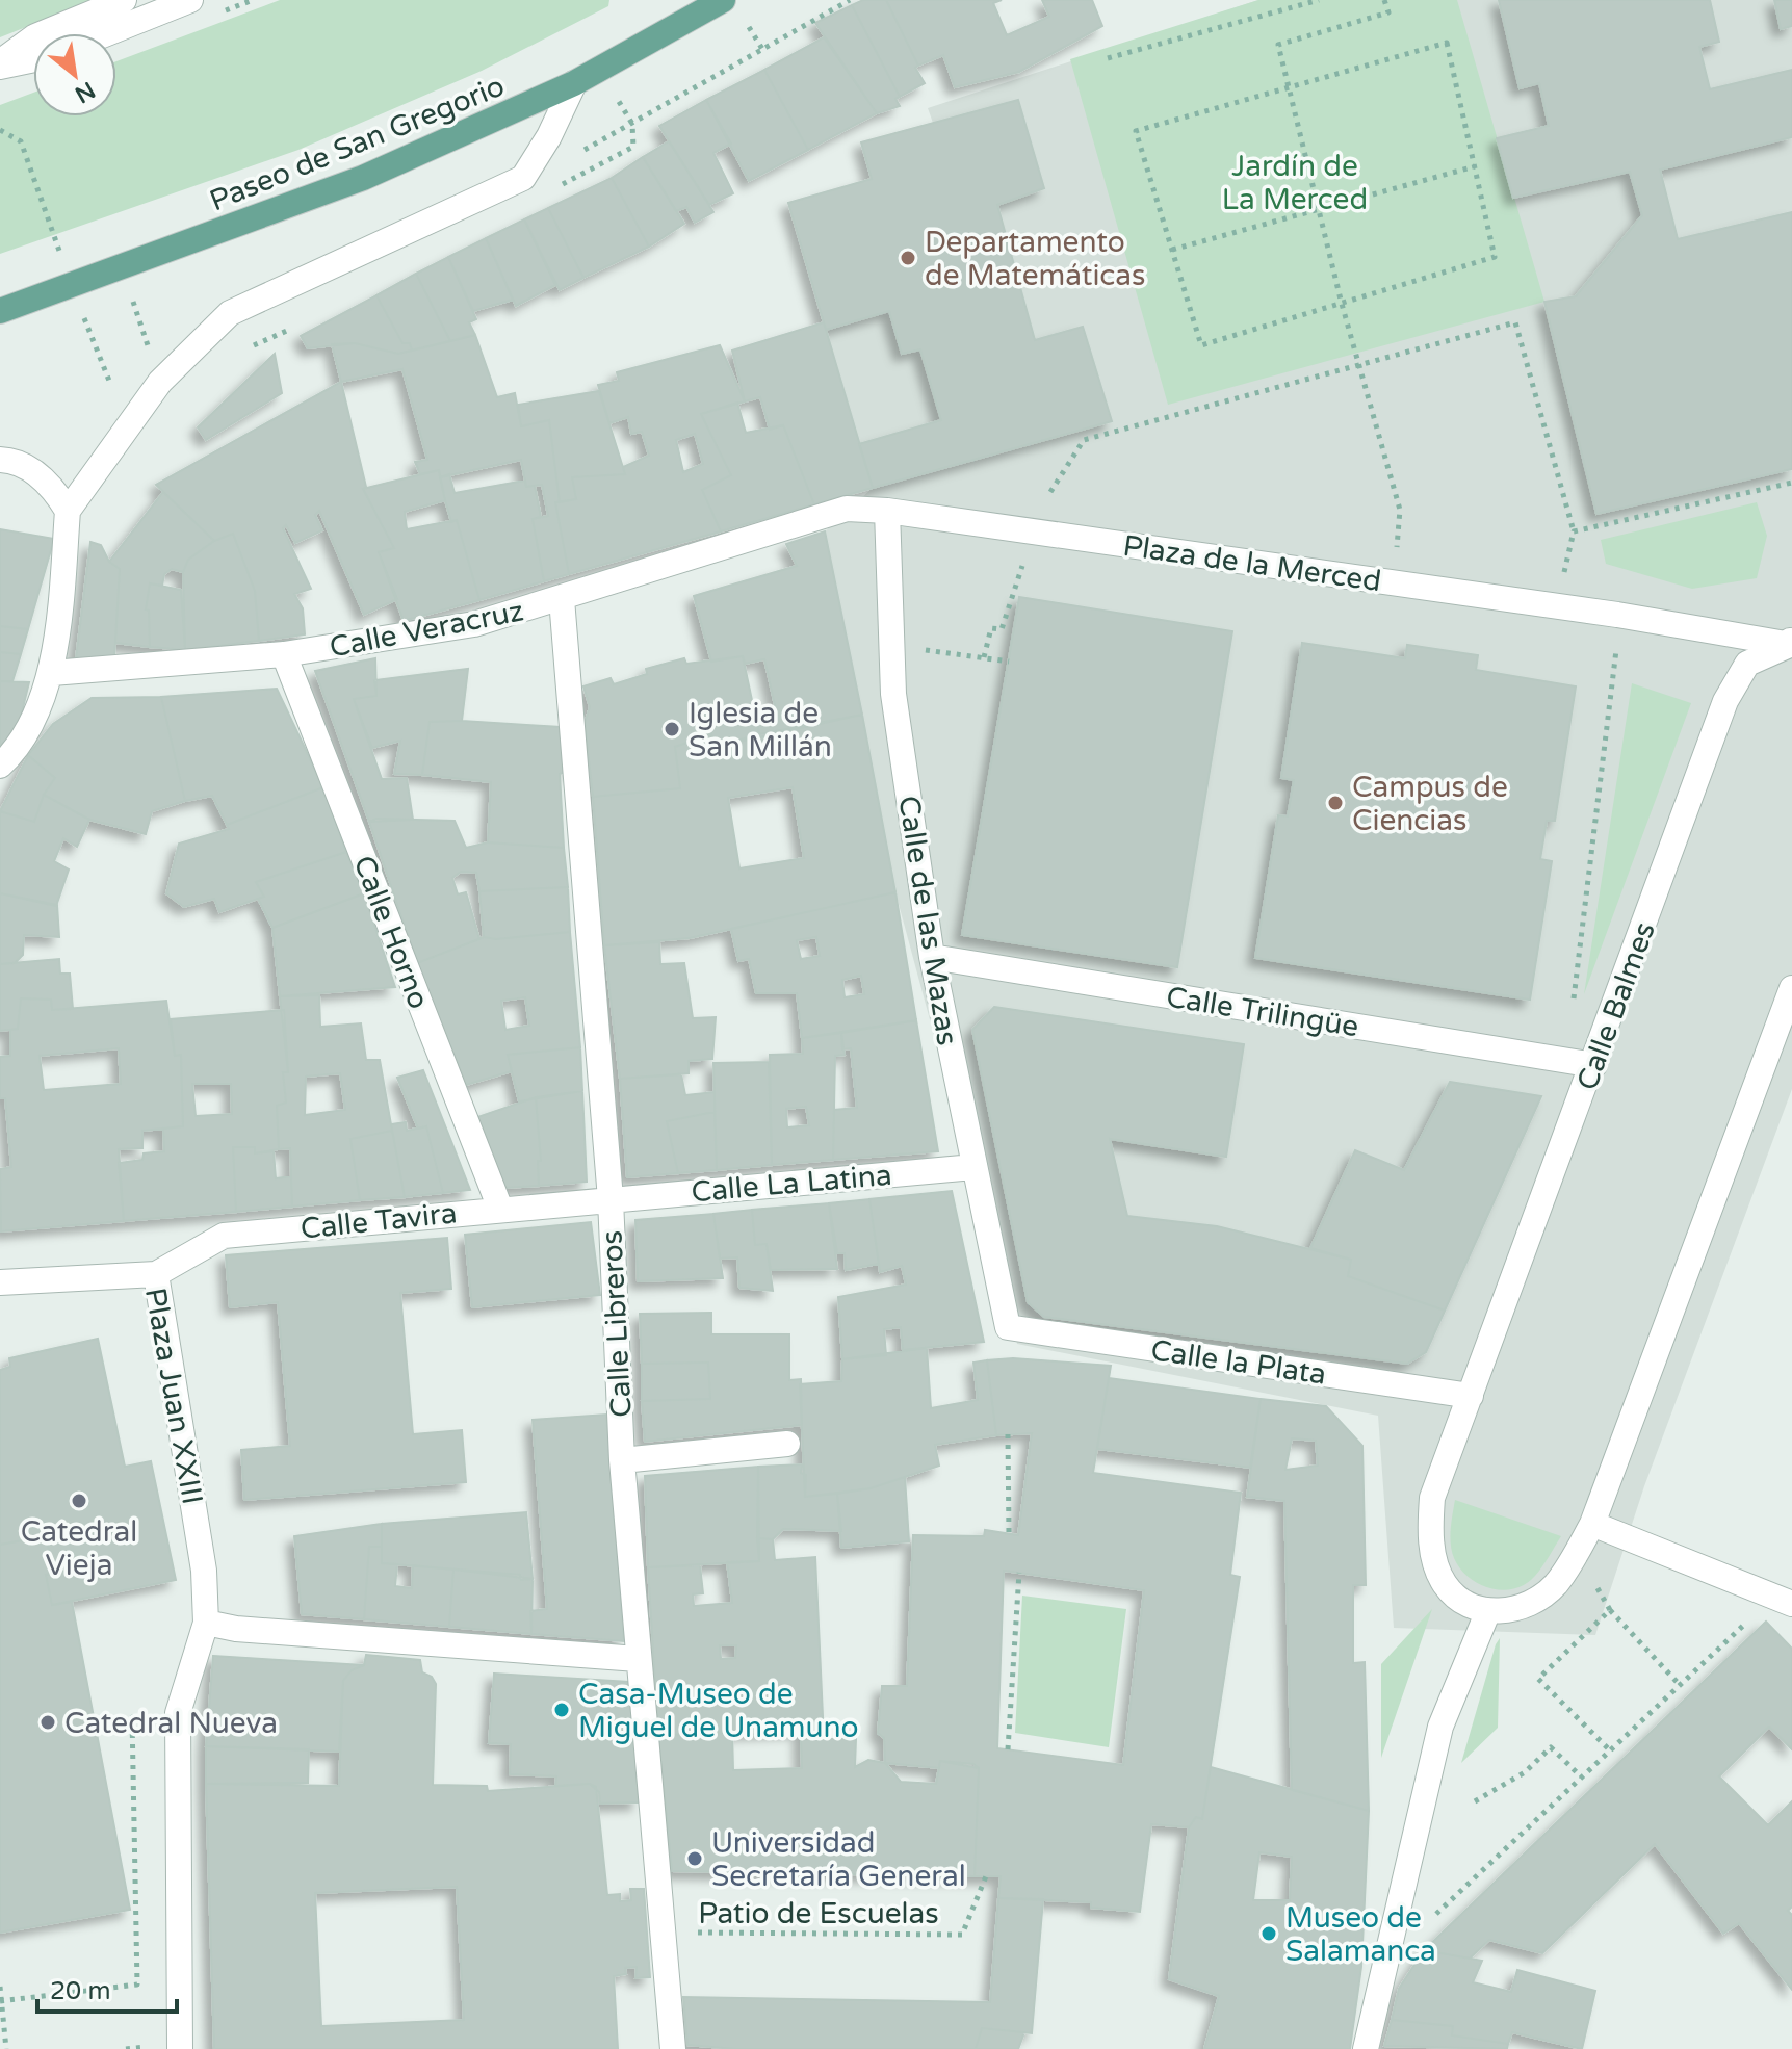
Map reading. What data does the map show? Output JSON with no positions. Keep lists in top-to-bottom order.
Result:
{
  "streets": {
    "main road": ["Paseo de San Gregorio"],
    "street": [
      "Plaza de la Merced",
      "Calle Veracruz",
      "Calle de las Mazas",
      "Calle Horno",
      "Calle Balmes",
      "Calle Trilingüe",
      "Calle La Latina",
      "Calle Tavira",
      "Calle Libreros",
      "Calle la Plata",
      "Plaza Juan XXIII"
    ],
    "path": ["Patio de Escuelas"]
  },
  "crossings": [
    ["Plaza de la Merced", "Calle Veracruz"],
    ["Plaza de la Merced", "Calle de las Mazas"],
    ["Plaza de la Merced", "Calle Balmes"],
    ["Calle Veracruz", "Calle de las Mazas"],
    ["Calle Veracruz", "Calle Horno"],
    ["Calle Veracruz", "Calle Libreros"],
    ["Calle de las Mazas", "Calle Trilingüe"],
    ["Calle de las Mazas", "Calle La Latina"],
    ["Calle de las Mazas", "Calle la Plata"],
    ["Calle Horno", "Calle Tavira"],
    ["Calle Balmes", "Calle Trilingüe"],
    ["Calle Balmes", "Calle la Plata"],
    ["Calle La Latina", "Calle Tavira"],
    ["Calle La Latina", "Calle Libreros"],
    ["Calle Tavira", "Calle Libreros"],
    ["Calle Tavira", "Plaza Juan XXIII"],
    ["Calle Libreros", "Patio de Escuelas"]
  ],
  "parks": ["Jardín de La Merced"],
  "places": [
    "Departamento de Matemáticas",
    "Iglesia de San Millán",
    "Campus de Ciencias",
    "Catedral Vieja",
    "Casa-Museo de Miguel de Unamuno",
    "Catedral Nueva",
    "Universidad Secretaría General",
    "Museo de Salamanca"
  ],
  "scale_bar": "20 m",
  "north": "bottom right"
}
